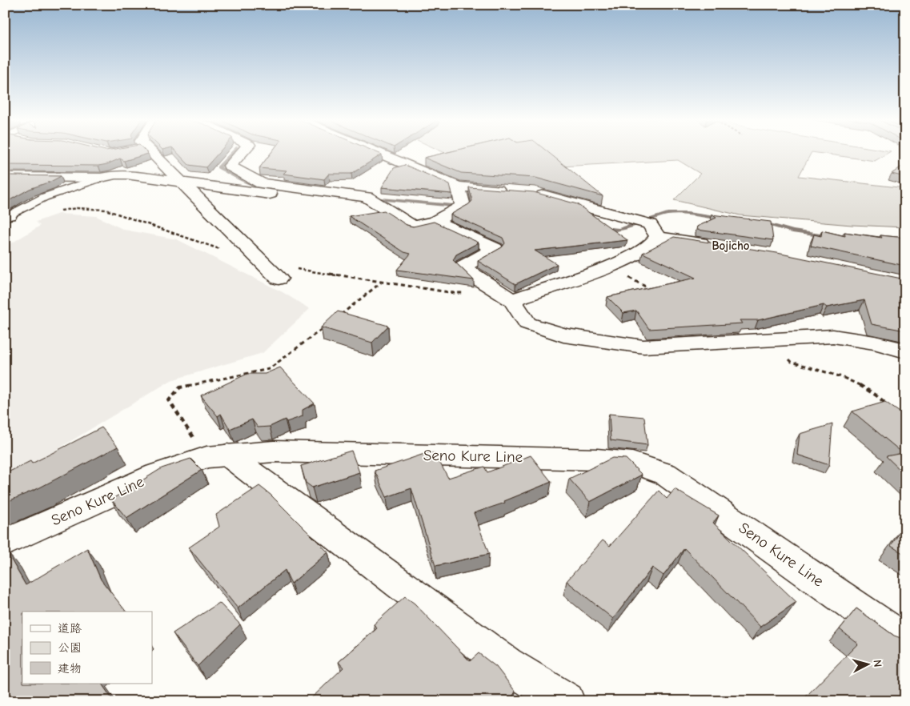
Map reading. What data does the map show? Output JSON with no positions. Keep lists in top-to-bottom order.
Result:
{
  "streets": {
    "street": ["Seno Kure Line"]
  },
  "districts": ["Bojicho"],
  "legend": ["道路", "公園", "建物"],
  "north": "right"
}
